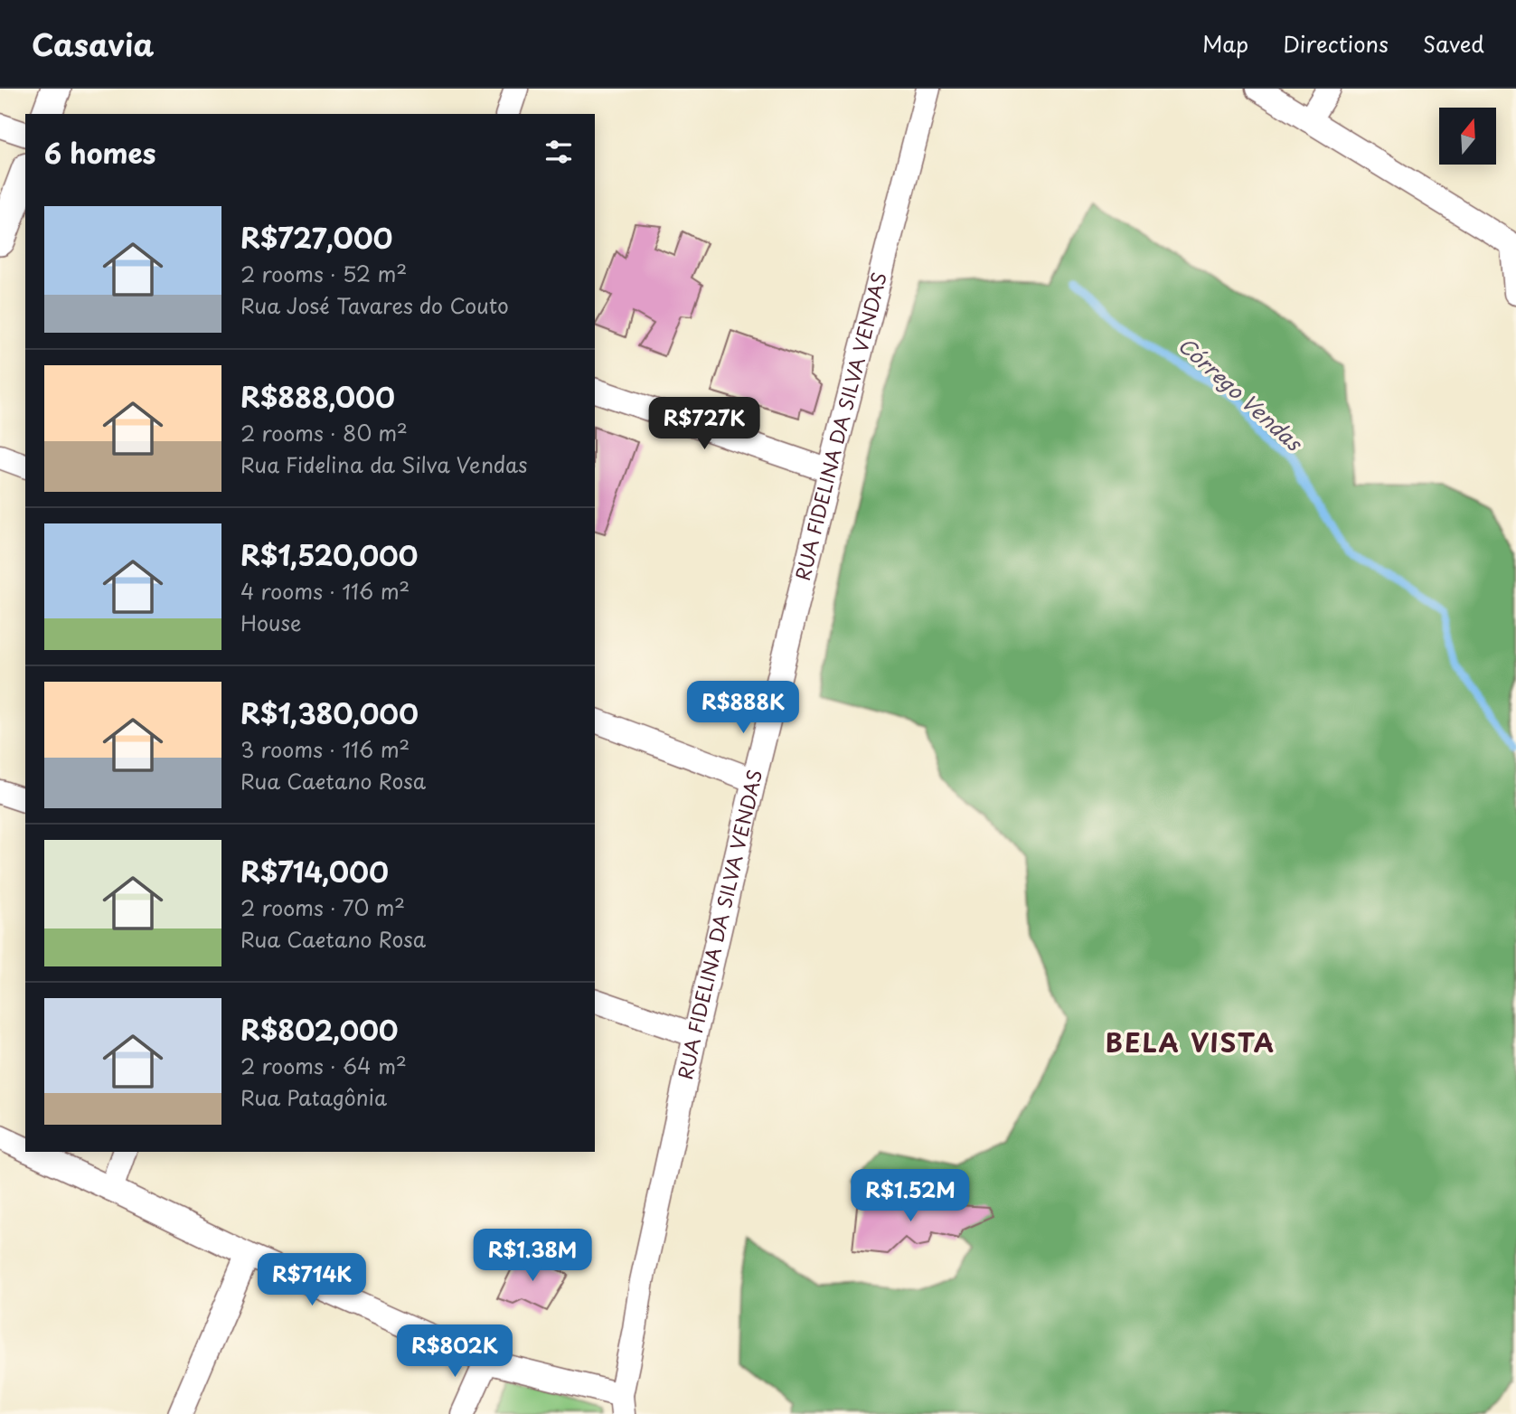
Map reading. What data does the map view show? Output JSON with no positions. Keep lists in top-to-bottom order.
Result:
{
  "streets": {
    "street": ["RUA FIDELINA DA SILVA VENDAS"]
  },
  "districts": ["BELA VISTA"],
  "water": ["Córrego Vendas"],
  "north": "top",
  "page": {
    "header": "Casavia",
    "nav": ["Map", "Directions", "Saved"],
    "heading": "6 homes",
    "list": [
      {
        "name": "R$727,000",
        "note": "2 rooms · 52 m² · Rua José Tavares do Couto"
      },
      {
        "name": "R$888,000",
        "note": "2 rooms · 80 m² · Rua Fidelina da Silva Vendas"
      },
      {
        "name": "R$1,520,000",
        "note": "4 rooms · 116 m² · House"
      },
      {
        "name": "R$1,380,000",
        "note": "3 rooms · 116 m² · Rua Caetano Rosa"
      },
      {
        "name": "R$714,000",
        "note": "2 rooms · 70 m² · Rua Caetano Rosa"
      },
      {
        "name": "R$802,000",
        "note": "2 rooms · 64 m² · Rua Patagônia"
      }
    ],
    "price": [
      "R$727K",
      "R$888K",
      "R$1.52M",
      "R$1.38M",
      "R$714K",
      "R$802K"
    ]
  }
}
